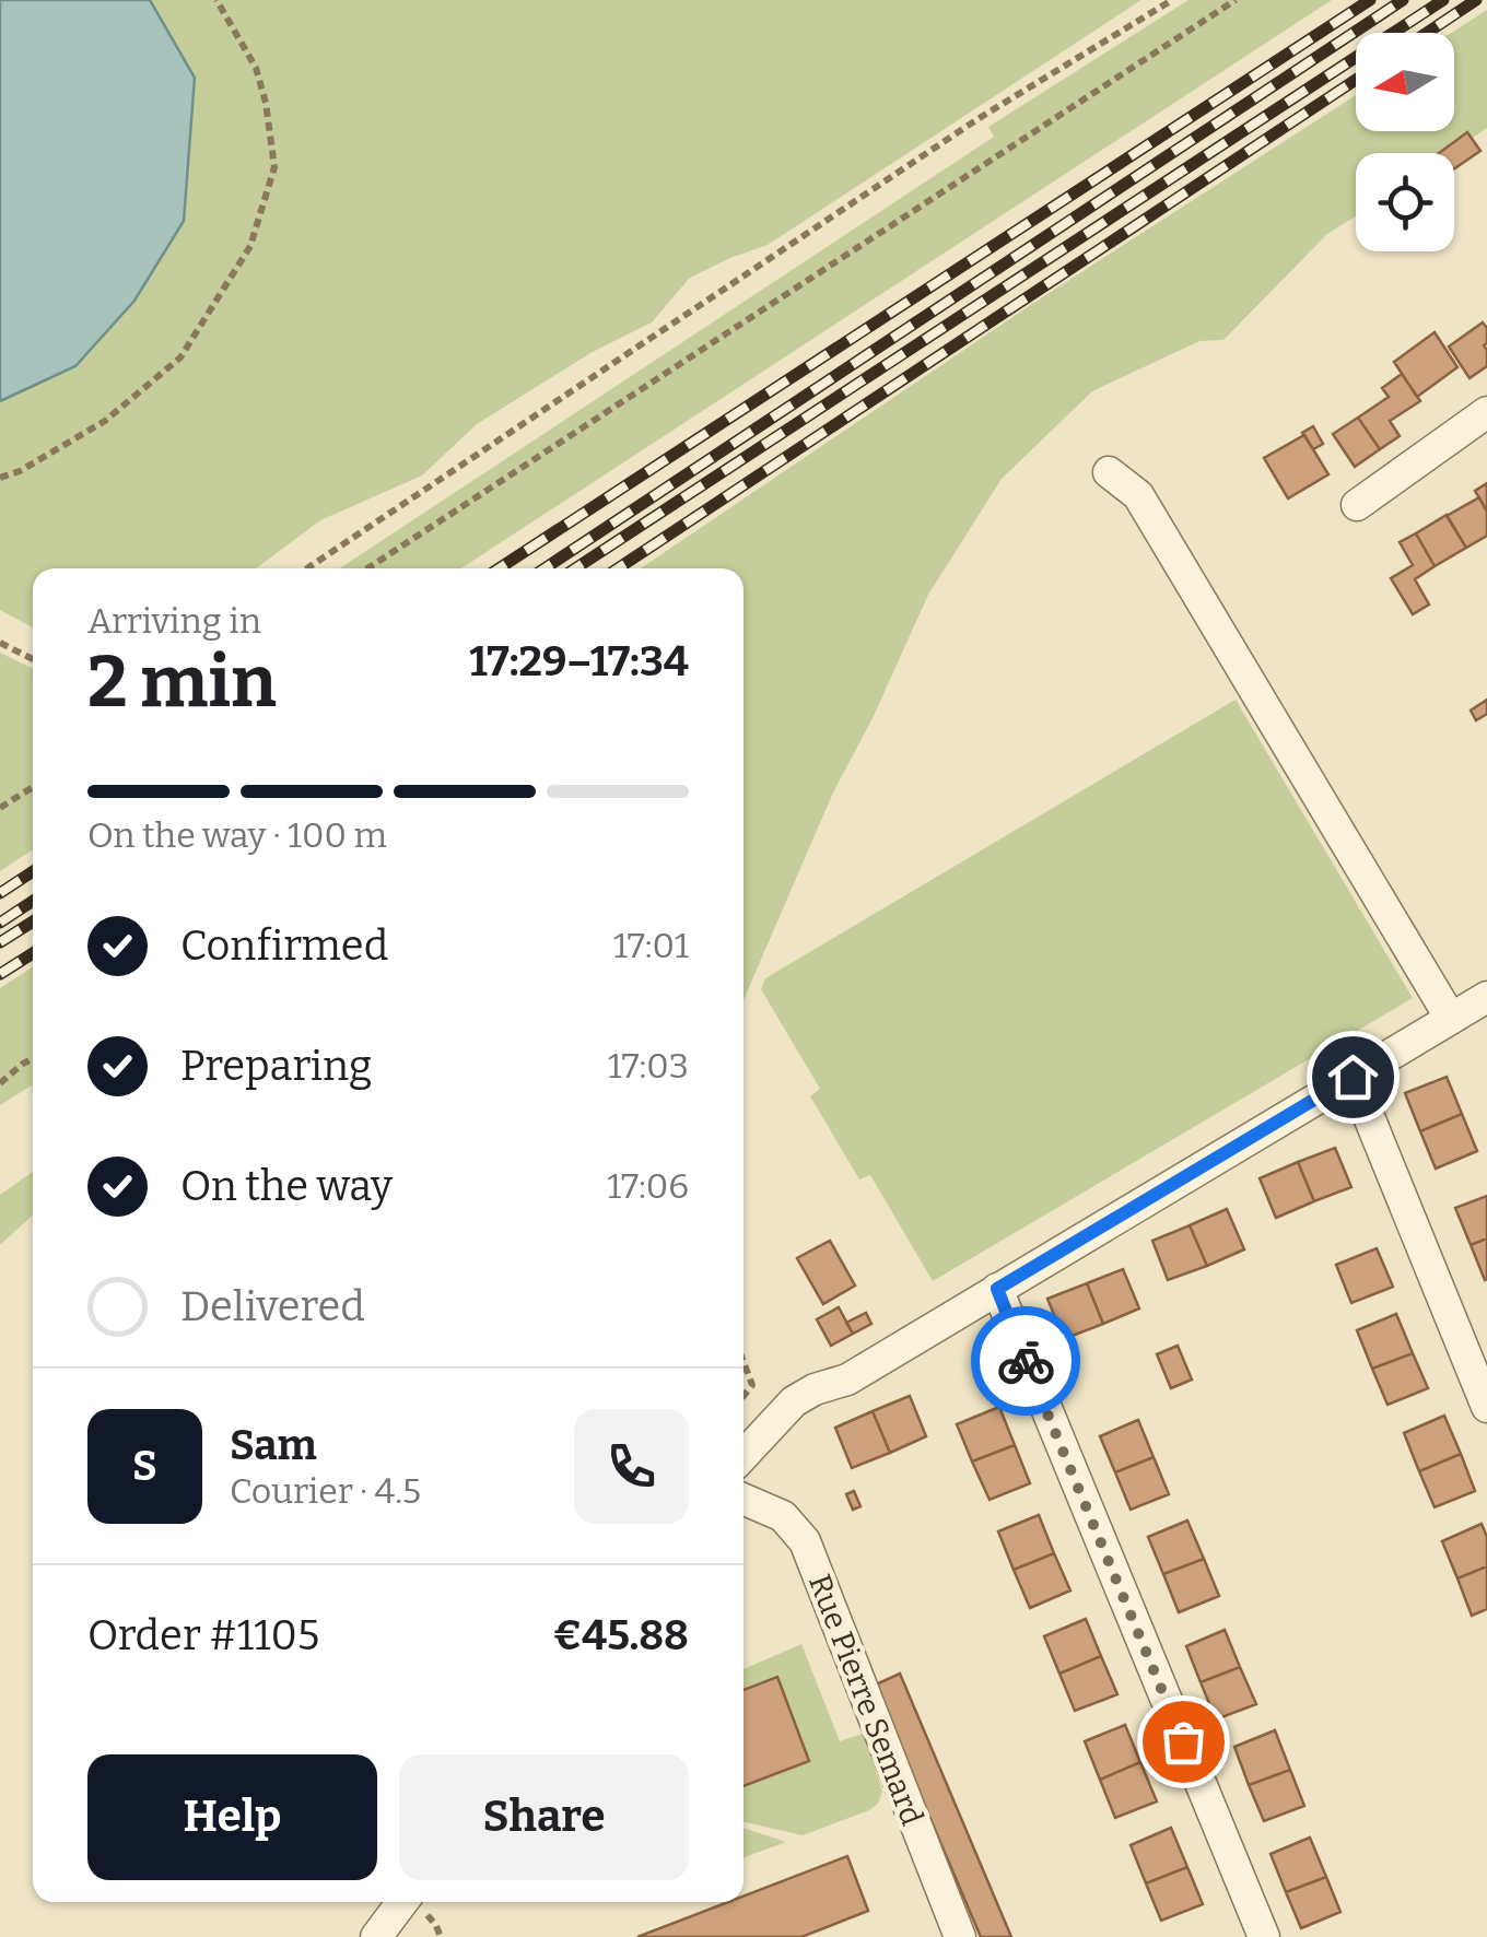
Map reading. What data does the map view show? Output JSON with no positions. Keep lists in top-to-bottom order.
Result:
{
  "streets": {
    "street": ["Rue Pierre Semard"]
  },
  "north": "left",
  "page": {
    "heading": ["2 min", "Arriving in", "17:29–17:34"],
    "panel": [
      "Sam",
      "Courier · 4.5",
      "Order #1105",
      "€45.88"
    ],
    "bar": "On the way · 100 m",
    "list": [
      ["Confirmed", "17:01"],
      ["Preparing", "17:03"],
      ["On the way", "17:06"],
      "Delivered"
    ],
    "round": "S",
    "buttons": ["Help", "Share"]
  }
}
